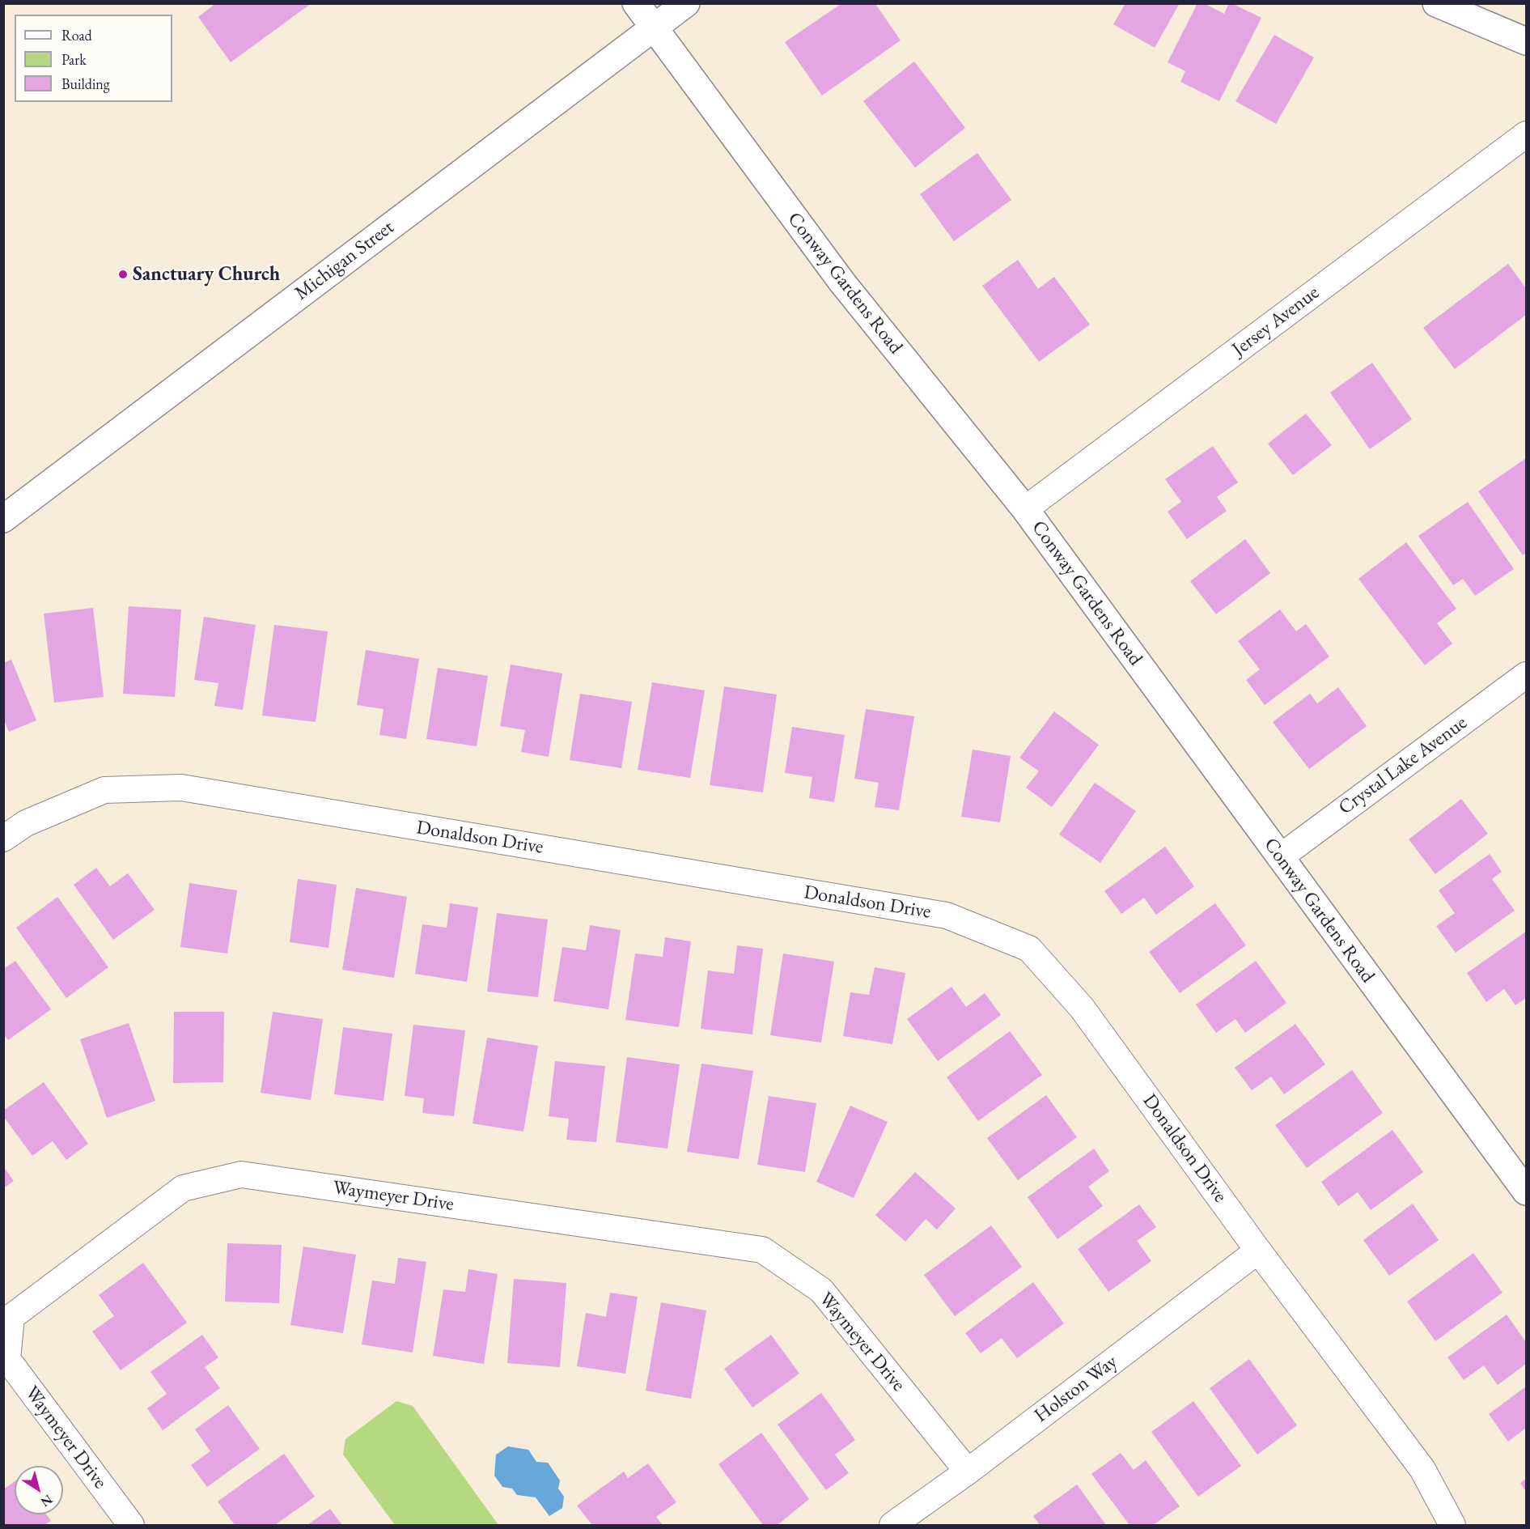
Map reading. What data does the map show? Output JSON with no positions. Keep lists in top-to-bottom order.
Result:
{
  "streets": {
    "street": [
      "Michigan Street",
      "Conway Gardens Road",
      "Jersey Avenue",
      "Crystal Lake Avenue",
      "Donaldson Drive",
      "Waymeyer Drive",
      "Holston Way"
    ]
  },
  "crossings": [
    ["Michigan Street", "Conway Gardens Road"],
    ["Conway Gardens Road", "Jersey Avenue"],
    ["Conway Gardens Road", "Crystal Lake Avenue"],
    ["Donaldson Drive", "Holston Way"],
    ["Waymeyer Drive", "Holston Way"]
  ],
  "places": ["Sanctuary Church"],
  "legend": ["Road", "Park", "Building"],
  "north": "bottom right"
}
